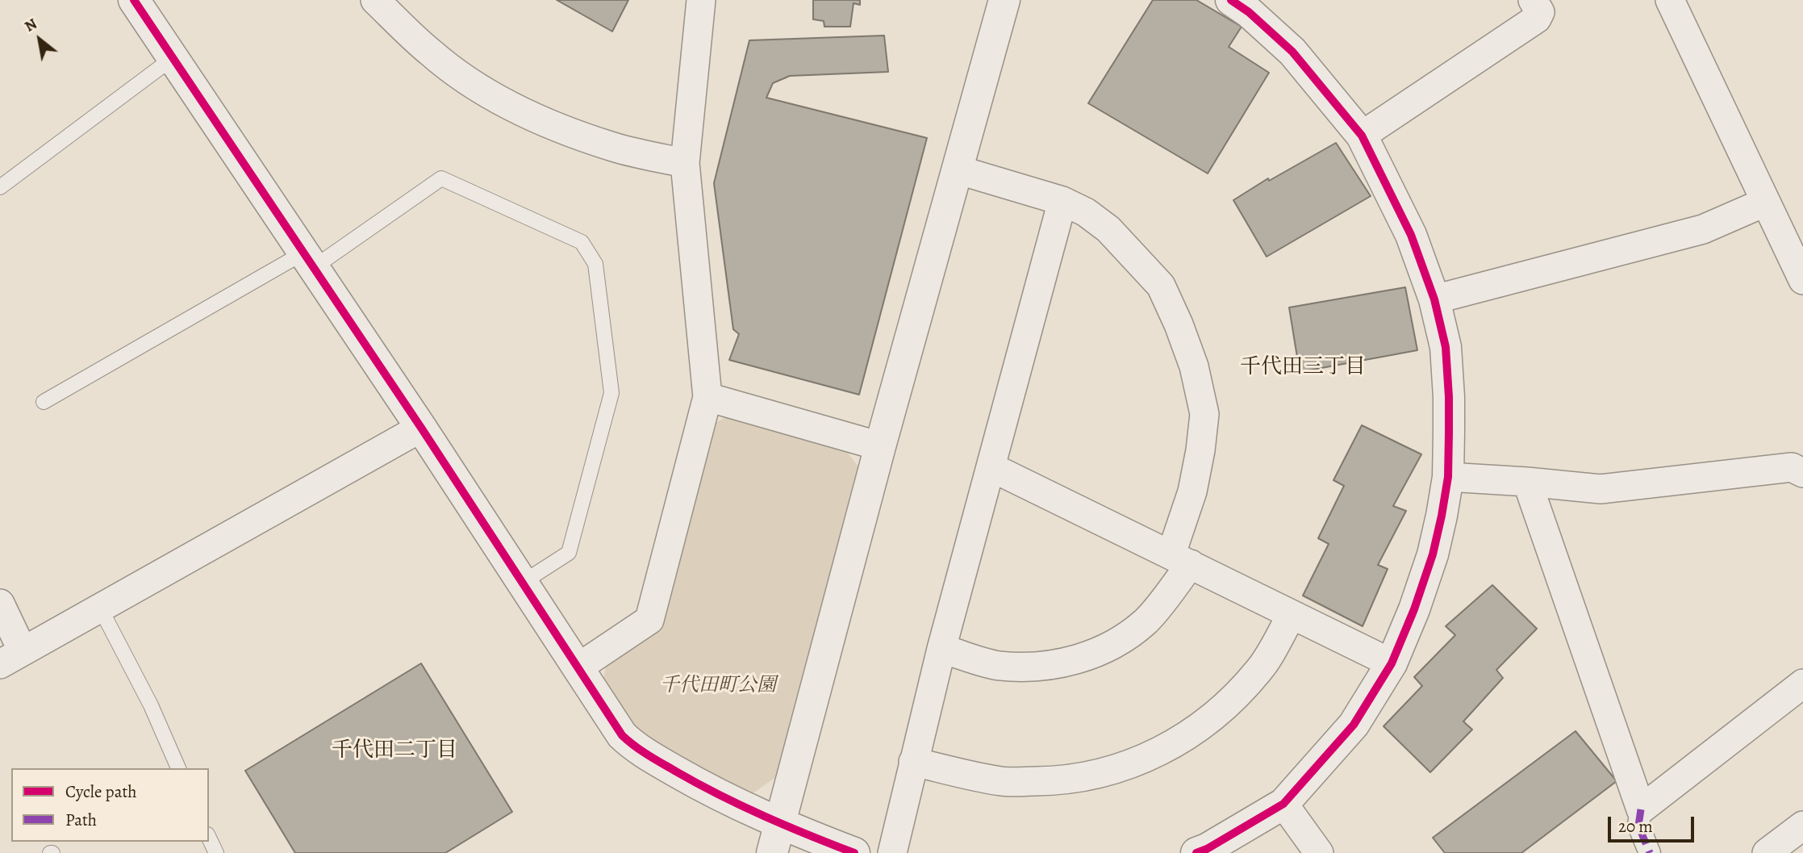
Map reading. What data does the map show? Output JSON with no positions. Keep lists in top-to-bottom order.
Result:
{
  "districts": ["千代田三丁目", "千代田二丁目"],
  "parks": ["千代田町公園"],
  "legend": ["Cycle path", "Path"],
  "scale_bar": "20 m",
  "north": "top left"
}
